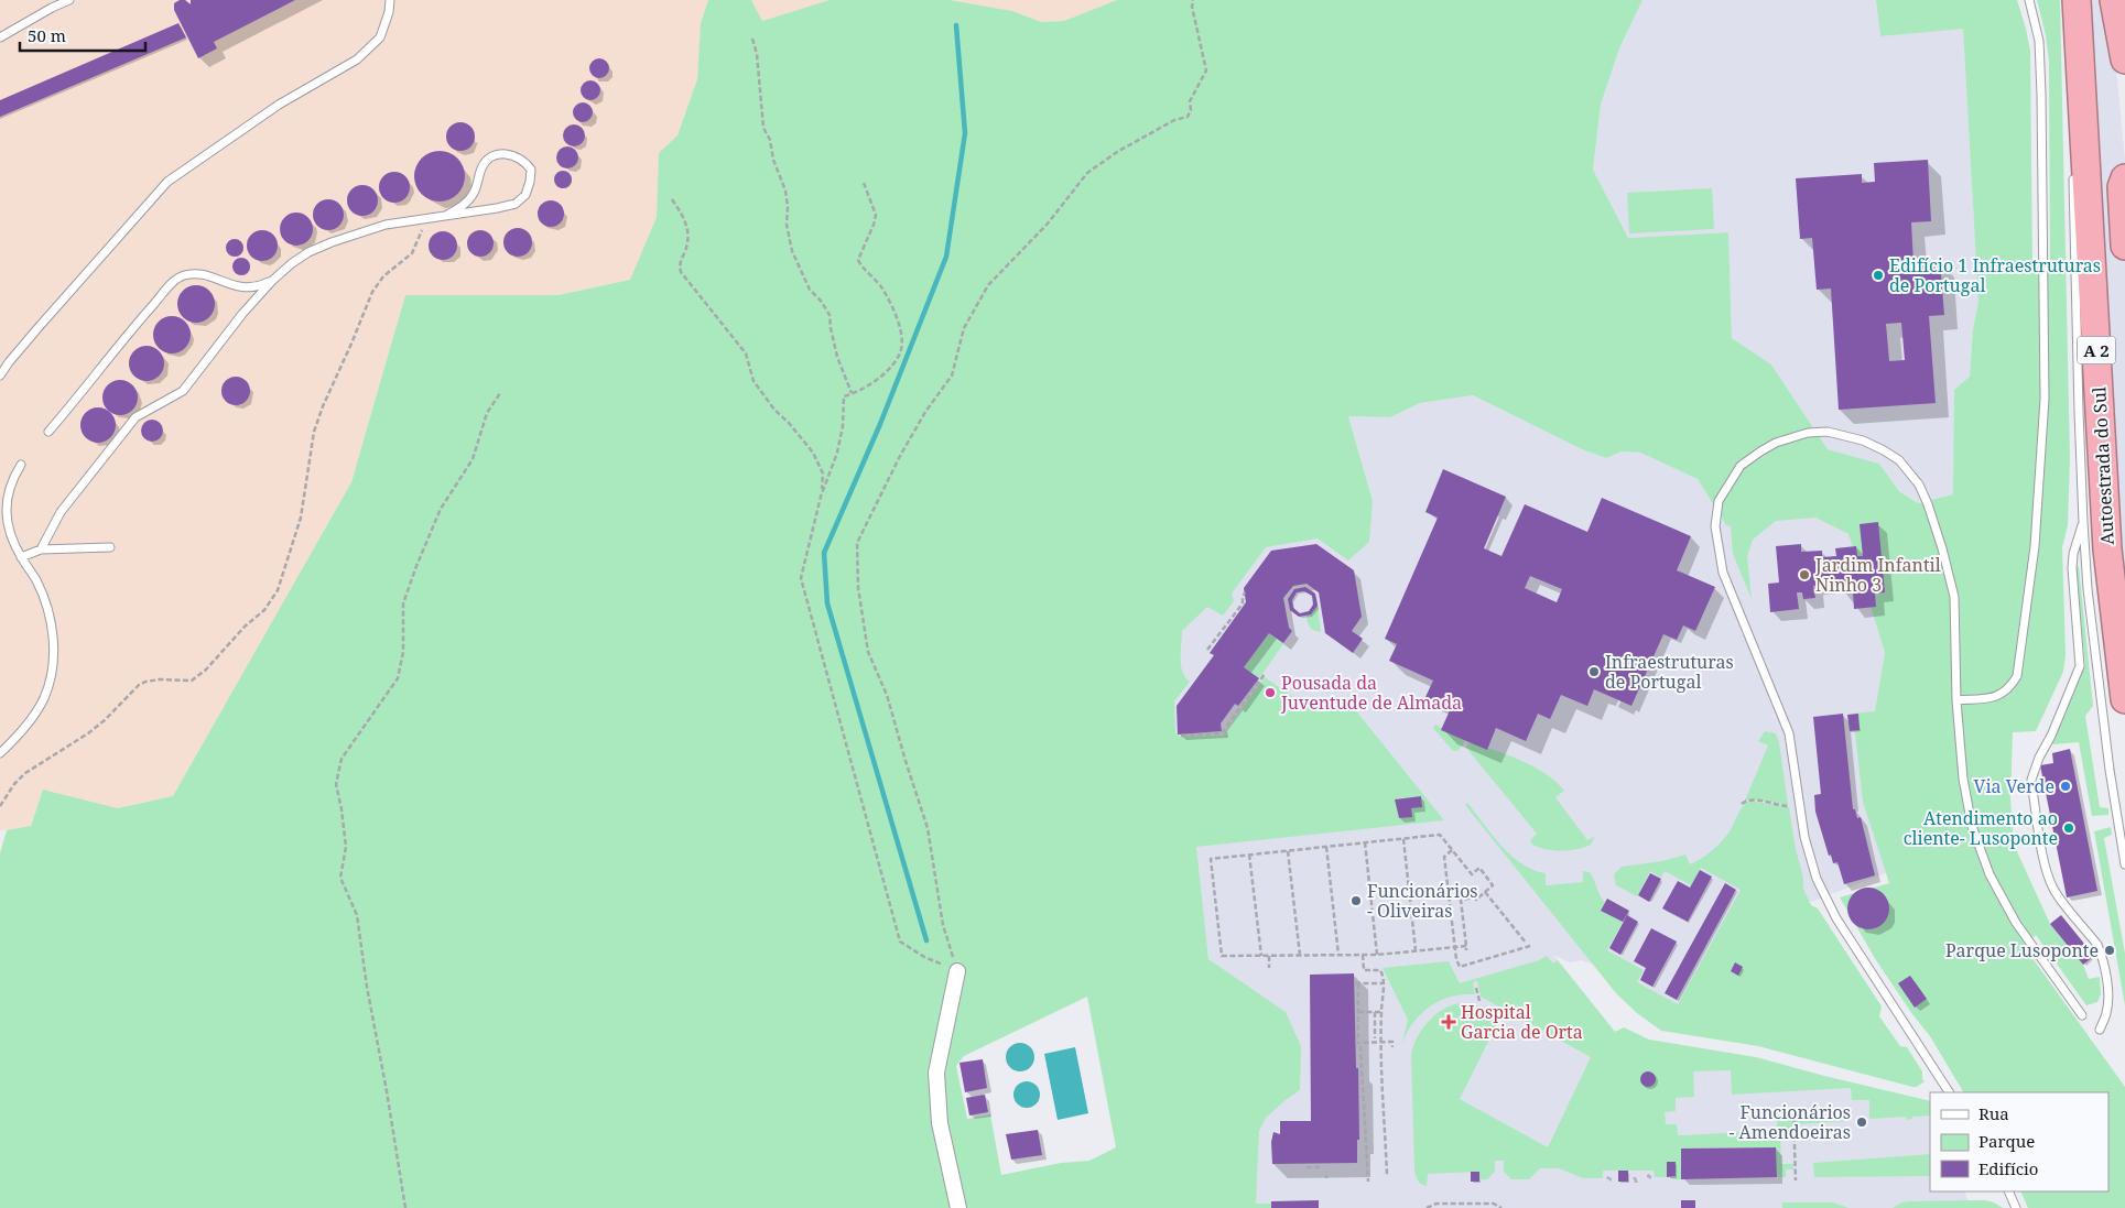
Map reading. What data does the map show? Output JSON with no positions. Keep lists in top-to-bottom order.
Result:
{
  "streets": {
    "highway": ["A 2", "Autoestrada do Sul"]
  },
  "places": {
    "other": [
      "Edifício 1 Infraestruturas de Portugal",
      "Jardim Infantil Ninho 3",
      "Infraestruturas de Portugal",
      "Pousada da Juventude de Almada",
      "Via Verde",
      "Atendimento ao cliente- Lusoponte",
      "Funcionários - Oliveiras",
      "Parque Lusoponte",
      "Funcionários - Amendoeiras"
    ],
    "health": ["Hospital Garcia de Orta"]
  },
  "legend": ["Rua", "Parque", "Edifício"],
  "scale_bar": "50 m"
}
